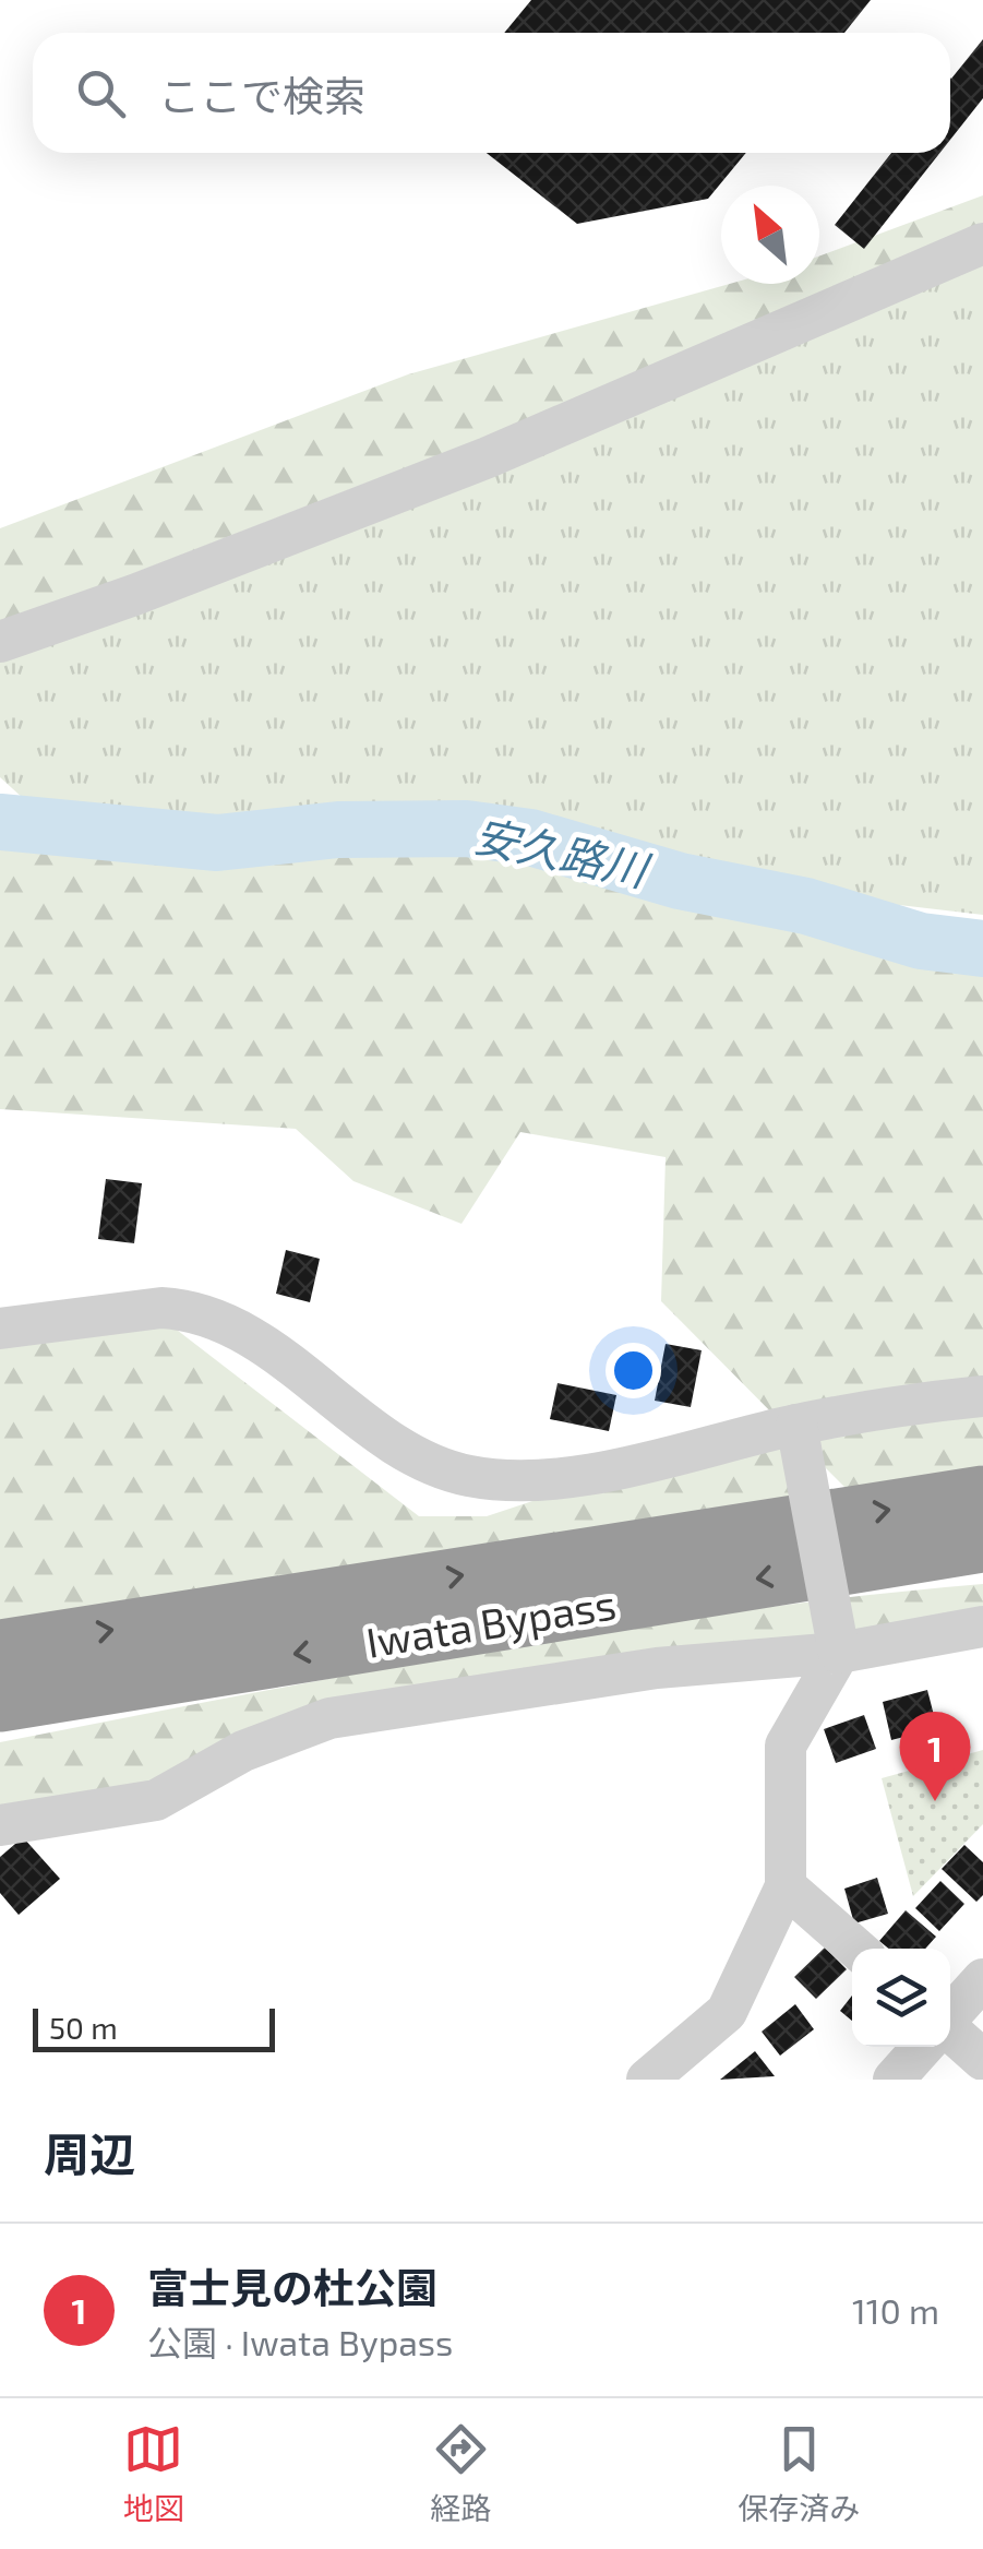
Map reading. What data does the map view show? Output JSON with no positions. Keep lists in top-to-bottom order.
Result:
{
  "streets": {
    "highway": ["Iwata Bypass"]
  },
  "water": ["安久路川"],
  "scale_bar": "50 m",
  "north": "top left",
  "page": {
    "search": "ここで検索",
    "pins": "1",
    "scale": "50 m",
    "heading": "周辺",
    "list": [
      {
        "mark": "1",
        "name": "富士見の杜公園",
        "note": "公園 · Iwata Bypass",
        "value": "110 m"
      }
    ],
    "nav": ["地図", "経路", "保存済み"]
  }
}
